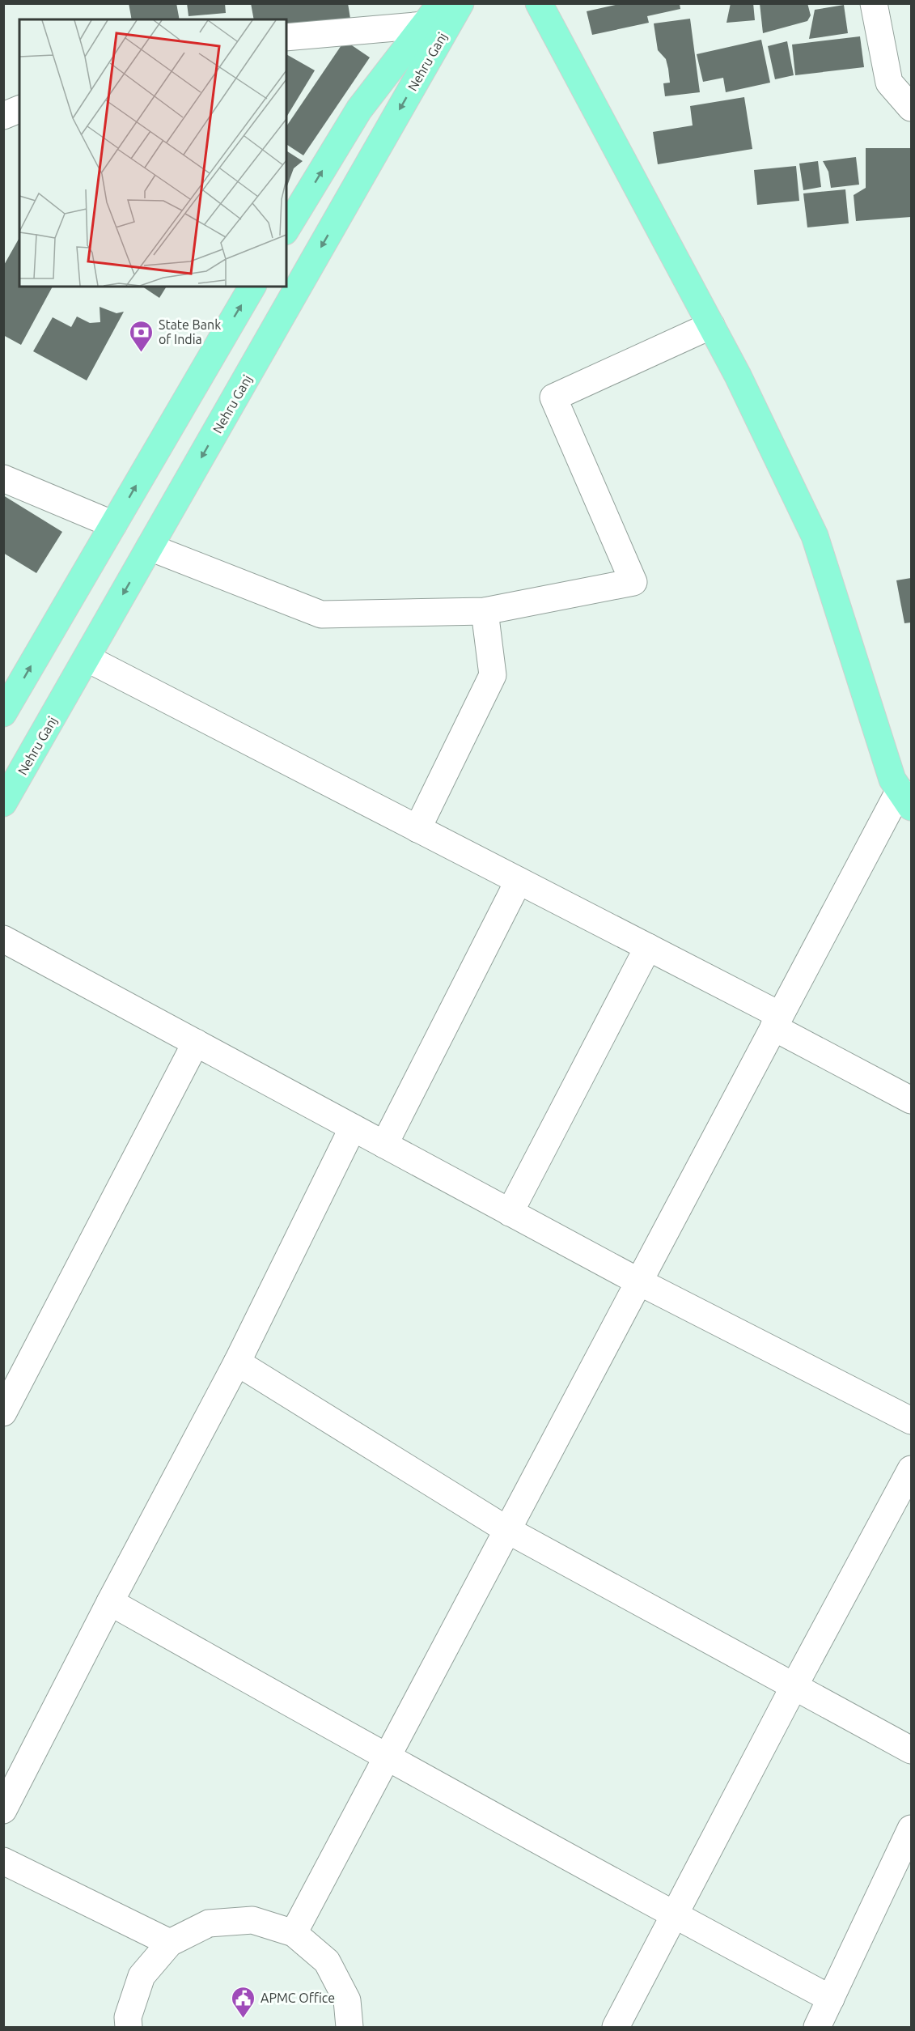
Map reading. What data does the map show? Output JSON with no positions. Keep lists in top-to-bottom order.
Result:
{
  "streets": {
    "main road": ["Nehru Ganj"]
  },
  "places": {
    "bank": ["State Bank of India"],
    "public building": ["APMC Office"]
  }
}
